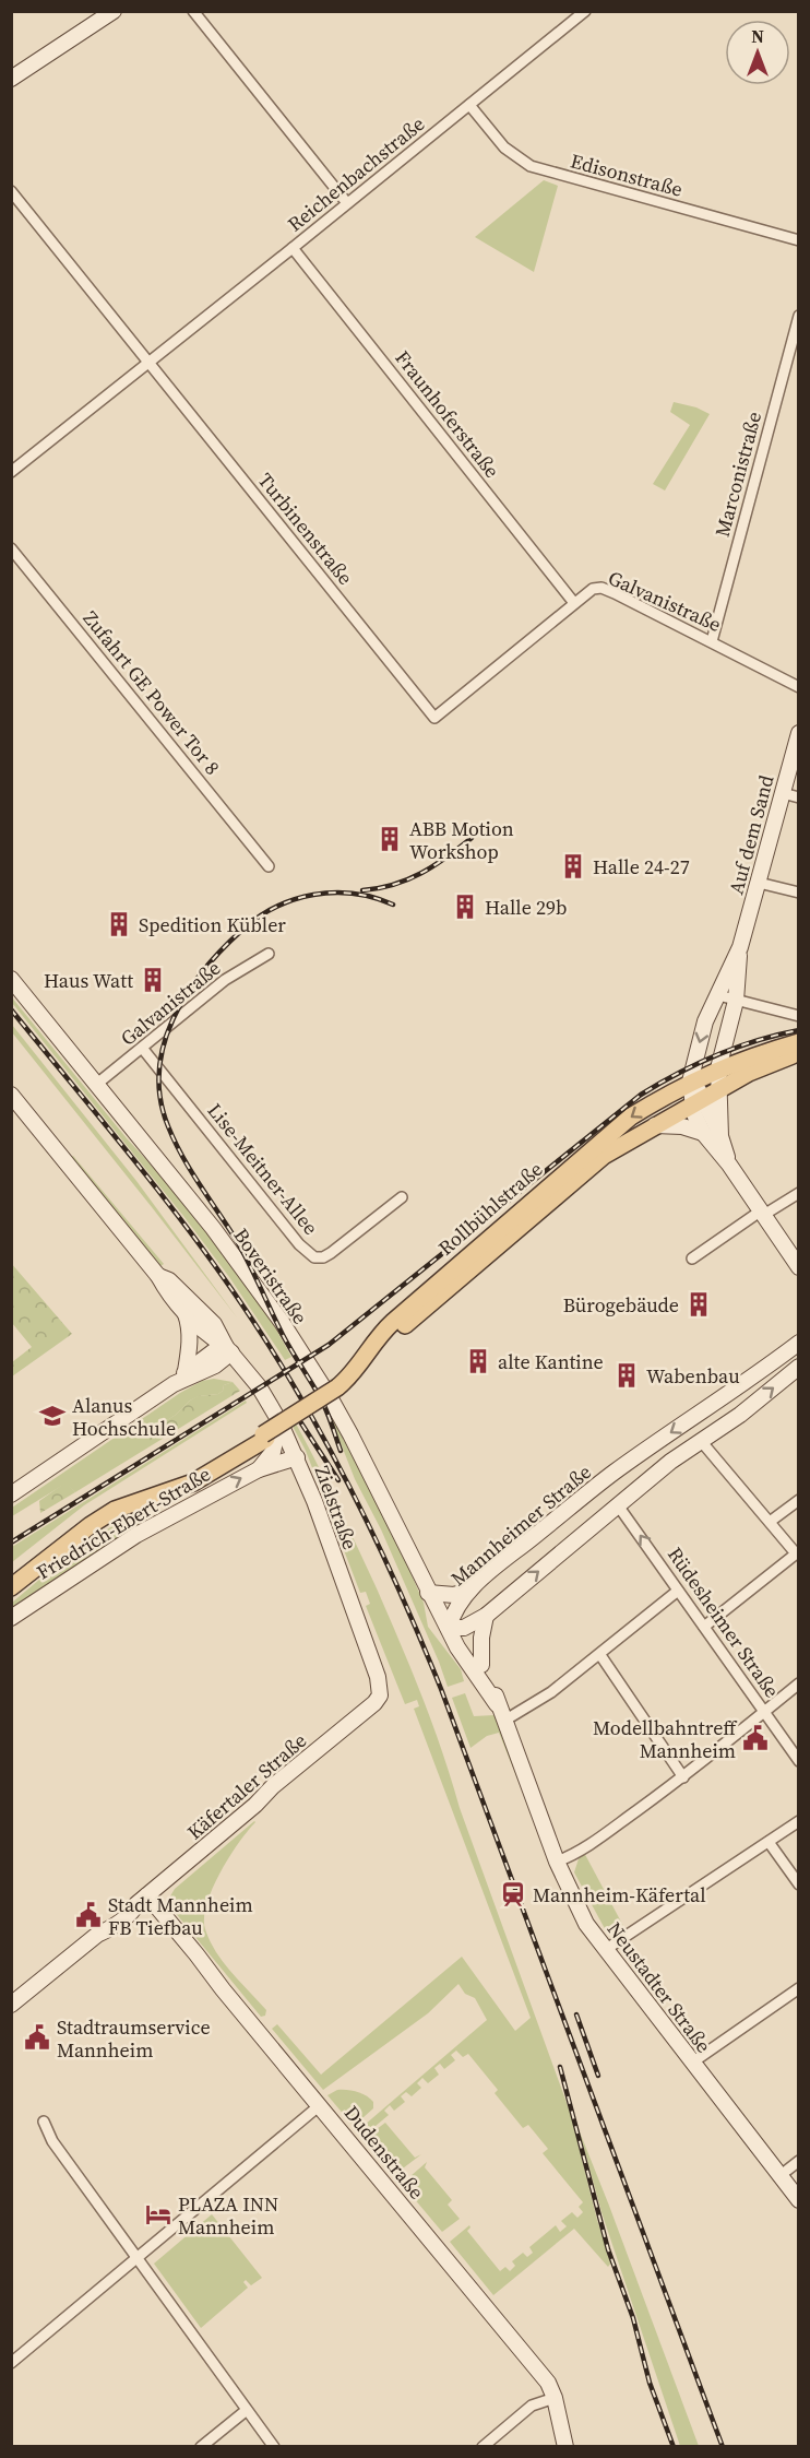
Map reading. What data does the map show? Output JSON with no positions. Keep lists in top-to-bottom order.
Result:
{
  "streets": {
    "main road": [
      "Auf dem Sand",
      "Rollbühlstraße",
      "Boveristraße",
      "Zielstraße",
      "Friedrich-Ebert-Straße",
      "Mannheimer Straße",
      "Käfertaler Straße",
      "Neustadter Straße",
      "Dudenstraße"
    ],
    "street": [
      "Reichenbachstraße",
      "Edisonstraße",
      "Fraunhoferstraße",
      "Marconistraße",
      "Turbinenstraße",
      "Galvanistraße",
      "Zufahrt GE Power Tor 8",
      "Lise-Meitner-Allee",
      "Rüdesheimer Straße"
    ]
  },
  "crossings": [
    ["Reichenbachstraße", "Edisonstraße"],
    ["Reichenbachstraße", "Fraunhoferstraße"],
    ["Reichenbachstraße", "Turbinenstraße"],
    ["Fraunhoferstraße", "Galvanistraße"],
    ["Marconistraße", "Galvanistraße"],
    ["Turbinenstraße", "Galvanistraße"],
    ["Galvanistraße", "Lise-Meitner-Allee"],
    ["Galvanistraße", "Boveristraße"],
    ["Auf dem Sand", "Rollbühlstraße"],
    ["Boveristraße", "Mannheimer Straße"],
    ["Boveristraße", "Neustadter Straße"],
    ["Zielstraße", "Friedrich-Ebert-Straße"],
    ["Zielstraße", "Käfertaler Straße"],
    ["Mannheimer Straße", "Neustadter Straße"],
    ["Käfertaler Straße", "Dudenstraße"]
  ],
  "places": {
    "building": [
      "ABB Motion Workshop",
      "Halle 24-27",
      "Halle 29b",
      "Spedition Kübler",
      "Haus Watt",
      "Bürogebäude",
      "alte Kantine",
      "Wabenbau"
    ],
    "school or university": ["Alanus Hochschule"],
    "public building": ["Modellbahntreff Mannheim", "Stadt Mannheim FB Tiefbau", "Stadtraumservice Mannheim"],
    "station": ["Mannheim-Käfertal"],
    "hotel": ["PLAZA INN Mannheim"]
  },
  "north": "top"
}
